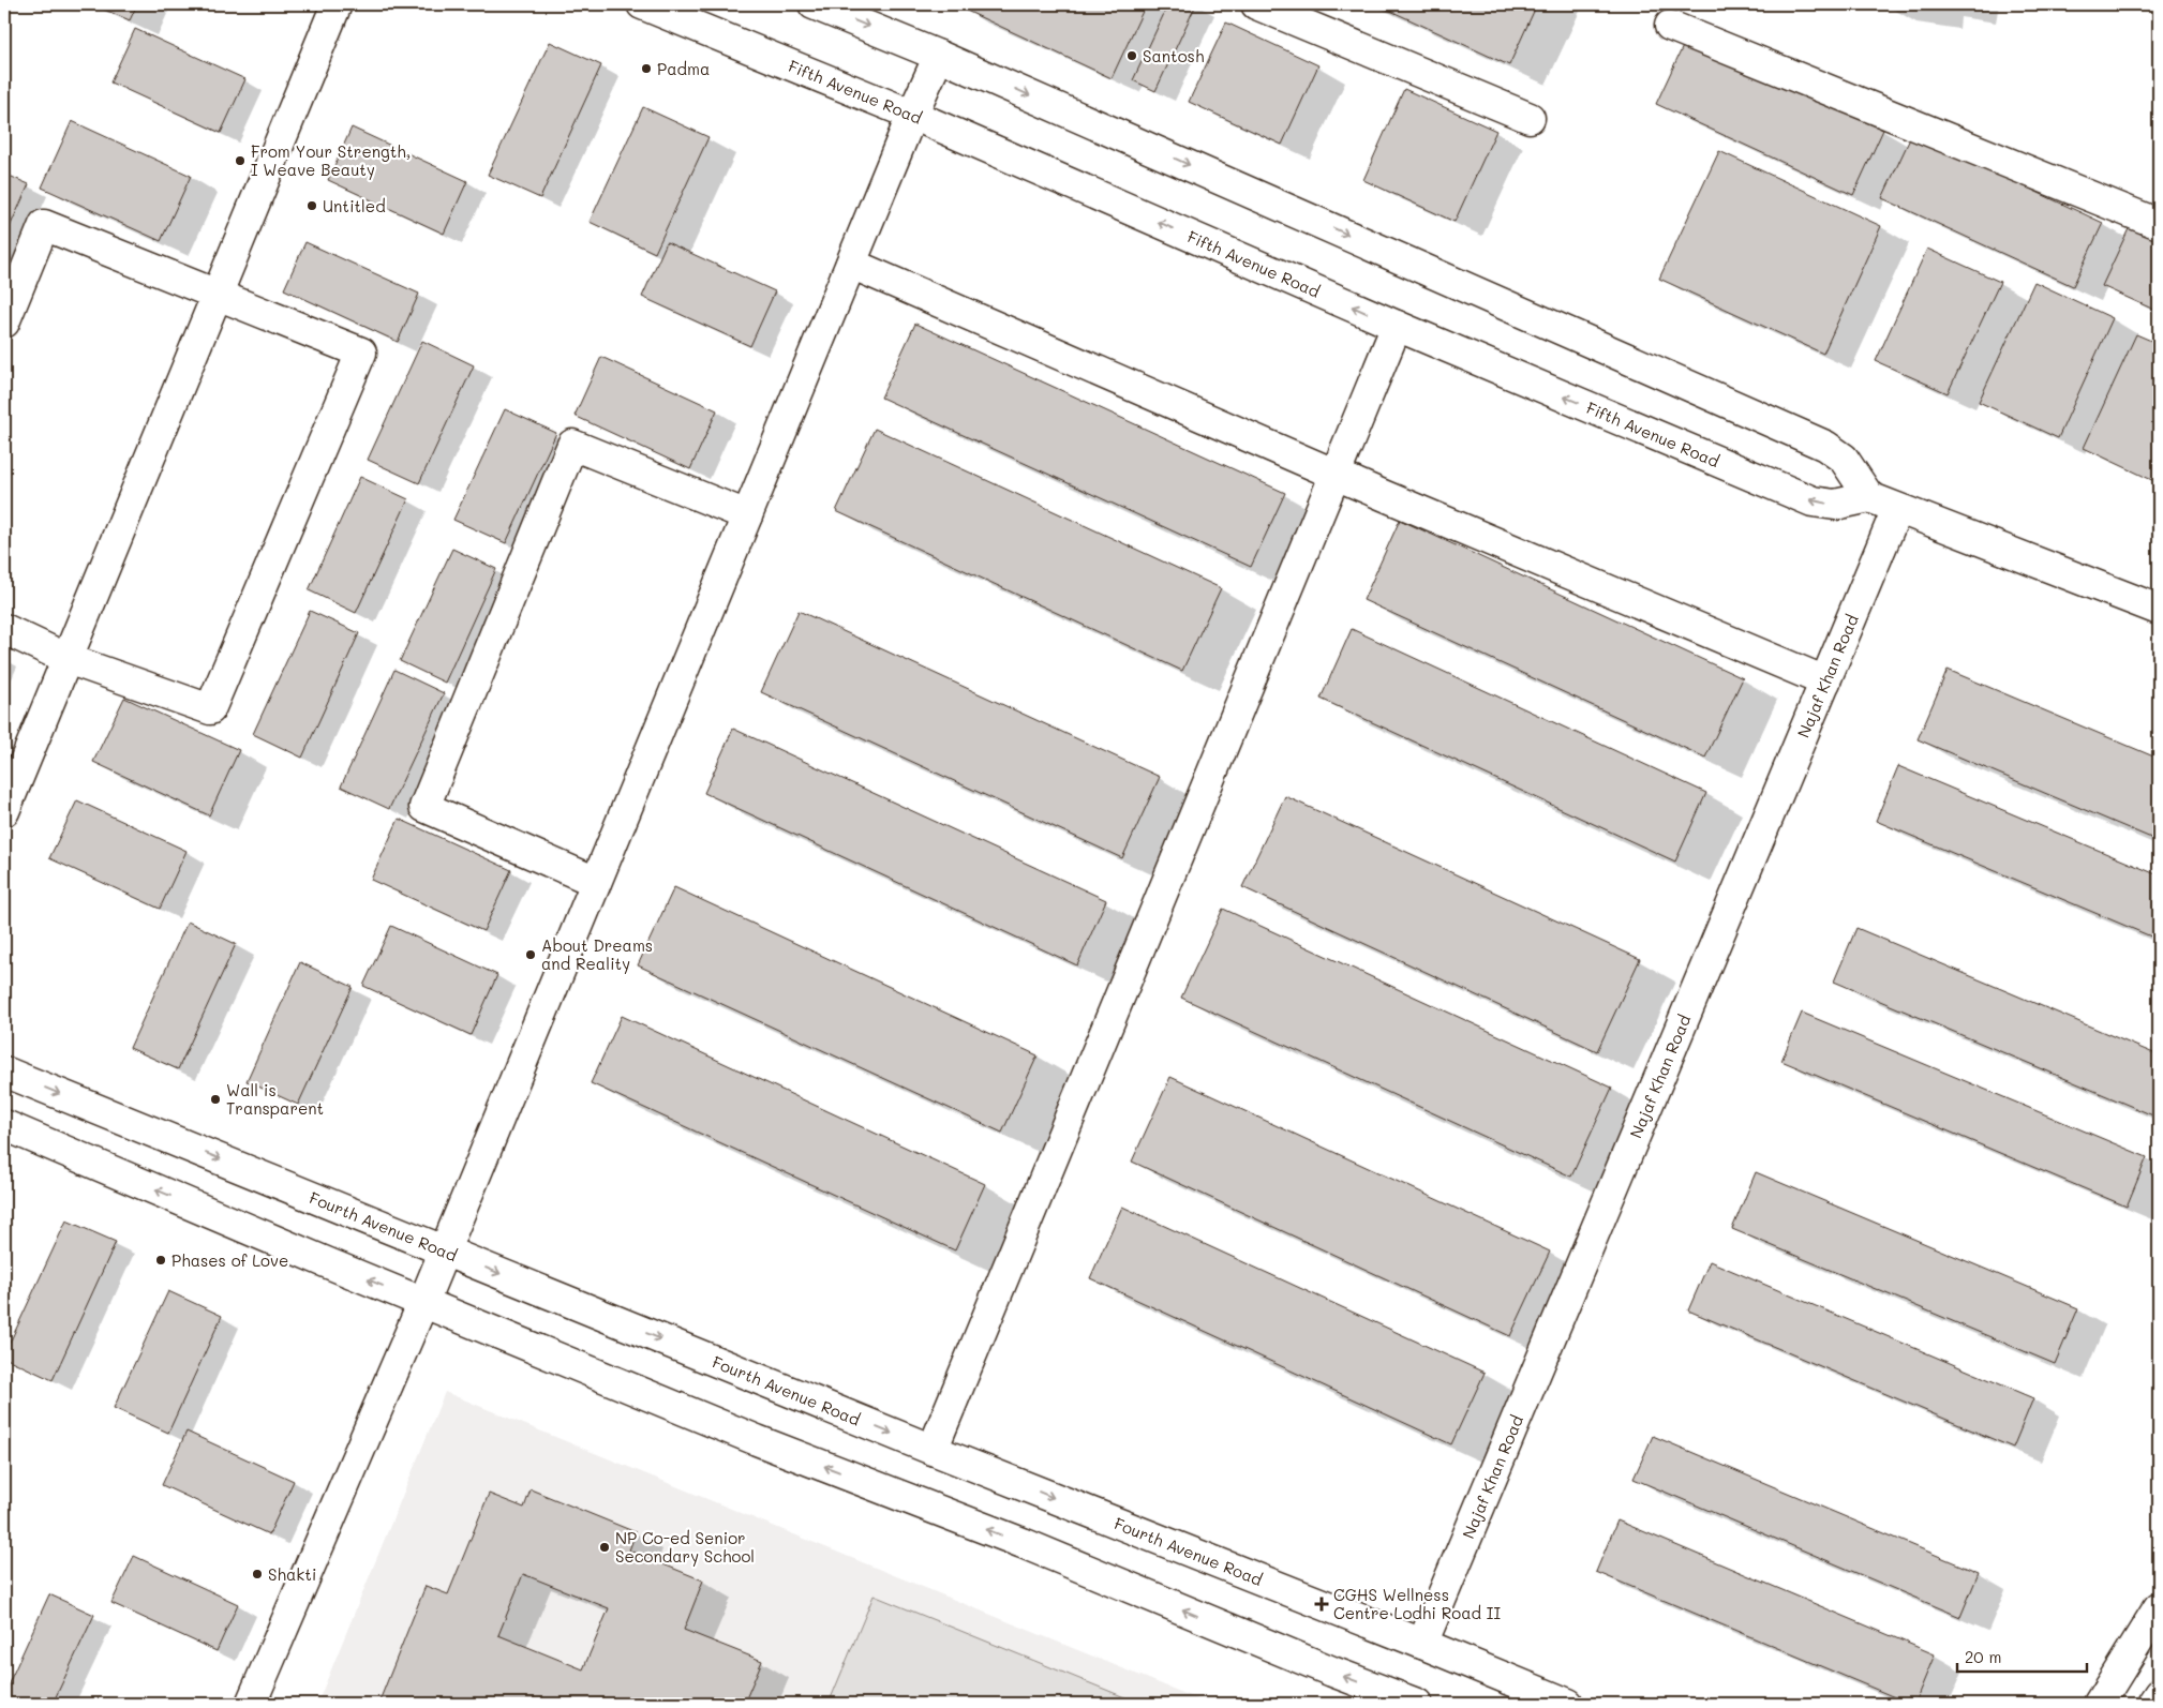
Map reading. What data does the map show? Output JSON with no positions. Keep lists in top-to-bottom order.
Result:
{
  "streets": {
    "main road": ["Fifth Avenue Road", "Najaf Khan Road", "Fourth Avenue Road"]
  },
  "crossings": [
    ["Najaf Khan Road", "Fourth Avenue Road"]
  ],
  "places": {
    "other": [
      "Santosh",
      "Padma",
      "From Your Strength, I Weave Beauty",
      "Untitled",
      "About Dreams and Reality",
      "Wall is Transparent",
      "Phases of Love",
      "NP Co-ed Senior Secondary School",
      "Shakti"
    ],
    "health": ["CGHS Wellness Centre Lodhi Road II"]
  },
  "scale_bar": "20 m"
}
